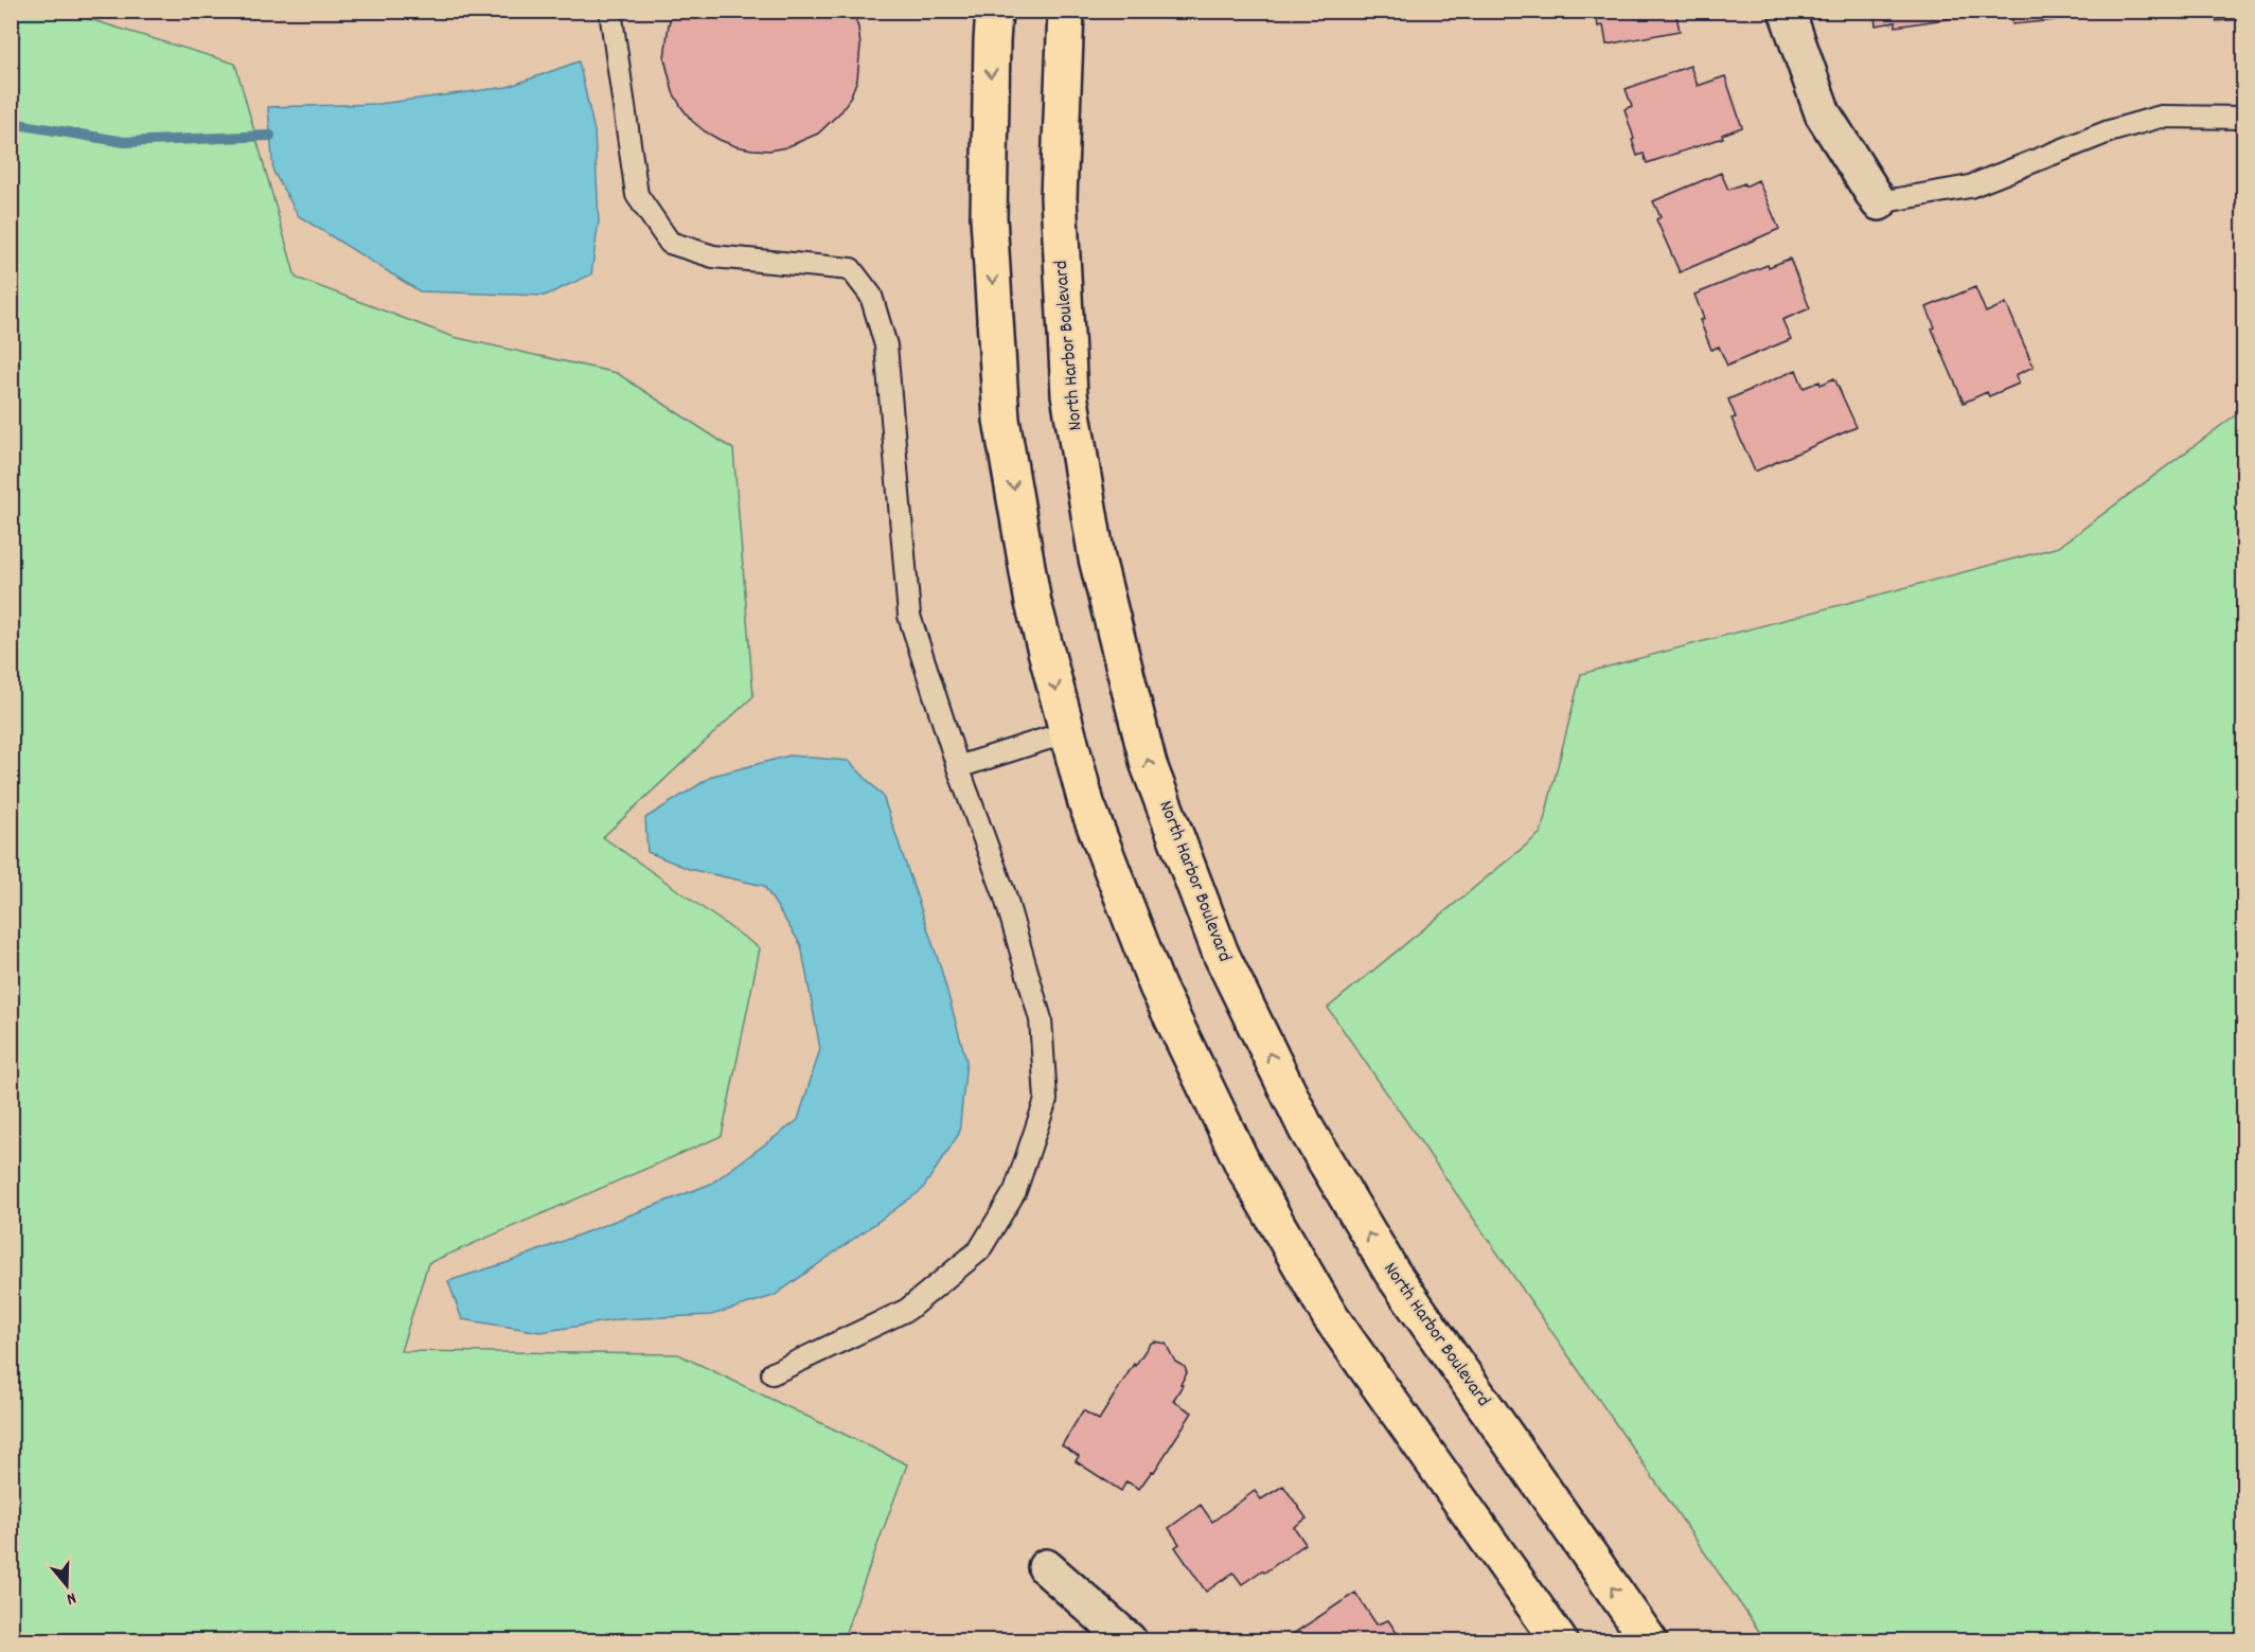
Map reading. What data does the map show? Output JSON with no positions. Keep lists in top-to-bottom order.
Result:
{
  "streets": {
    "main road": ["North Harbor Boulevard"]
  },
  "north": "bottom"
}
